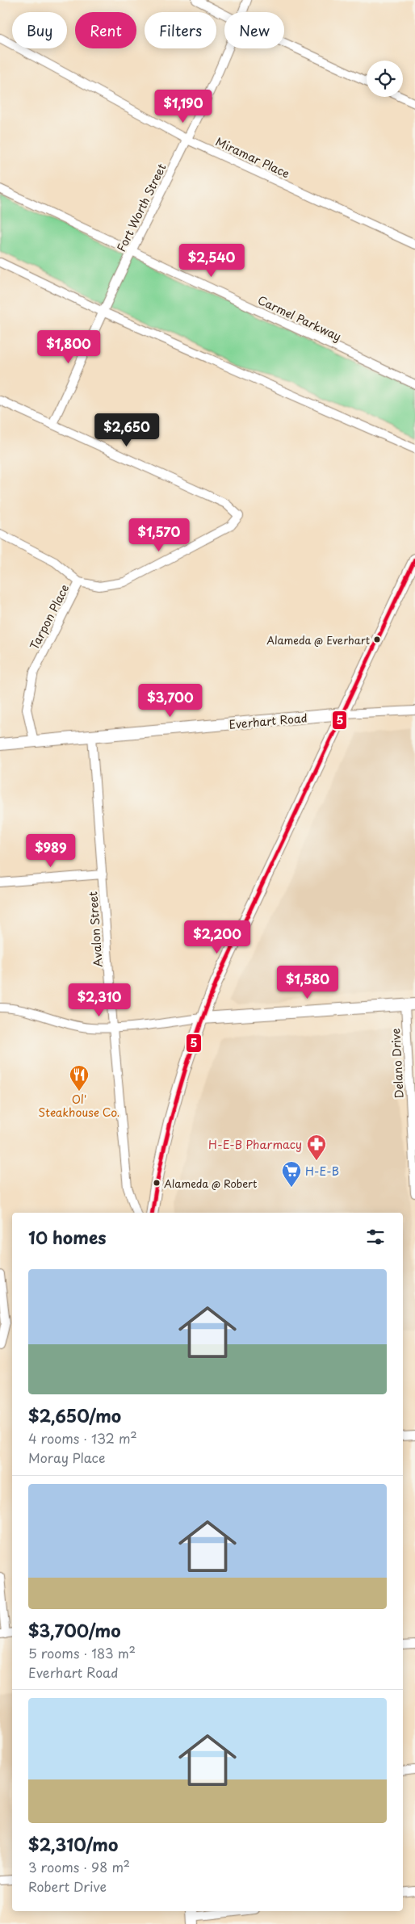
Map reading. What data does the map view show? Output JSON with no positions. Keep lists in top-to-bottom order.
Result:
{
  "streets": {
    "main road": ["Everhart Road"],
    "street": [
      "Miramar Place",
      "Fort Worth Street",
      "Carmel Parkway",
      "Tarpon Place",
      "Avalon Street",
      "Delano Drive"
    ]
  },
  "crossings": [
    ["Miramar Place", "Fort Worth Street"],
    ["Fort Worth Street", "Carmel Parkway"],
    ["Fort Worth Street", "Tarpon Place"],
    ["Tarpon Place", "Everhart Road"],
    ["Everhart Road", "Avalon Street"]
  ],
  "places": {
    "other": ["Alameda @ Everhart", "Alameda @ Robert"],
    "restaurant": ["Ol' Steakhouse Co."],
    "pharmacy": ["H-E-B Pharmacy"],
    "supermarket": ["H-E-B"]
  },
  "lines": ["transit line 5"],
  "page": {
    "chip": [
      "Buy",
      "Rent",
      "Filters",
      "New"
    ],
    "price": [
      "$1,190",
      "$2,540",
      "$1,800",
      "$2,650",
      "$1,570",
      "$3,700",
      "$989",
      "$2,200",
      "$1,580",
      "$2,310"
    ],
    "heading": "10 homes",
    "list": [
      {
        "name": "$2,650/mo",
        "note": "4 rooms · 132 m² · Moray Place"
      },
      {
        "name": "$3,700/mo",
        "note": "5 rooms · 183 m² · Everhart Road"
      },
      {
        "name": "$2,310/mo",
        "note": "3 rooms · 98 m² · Robert Drive"
      }
    ]
  }
}
